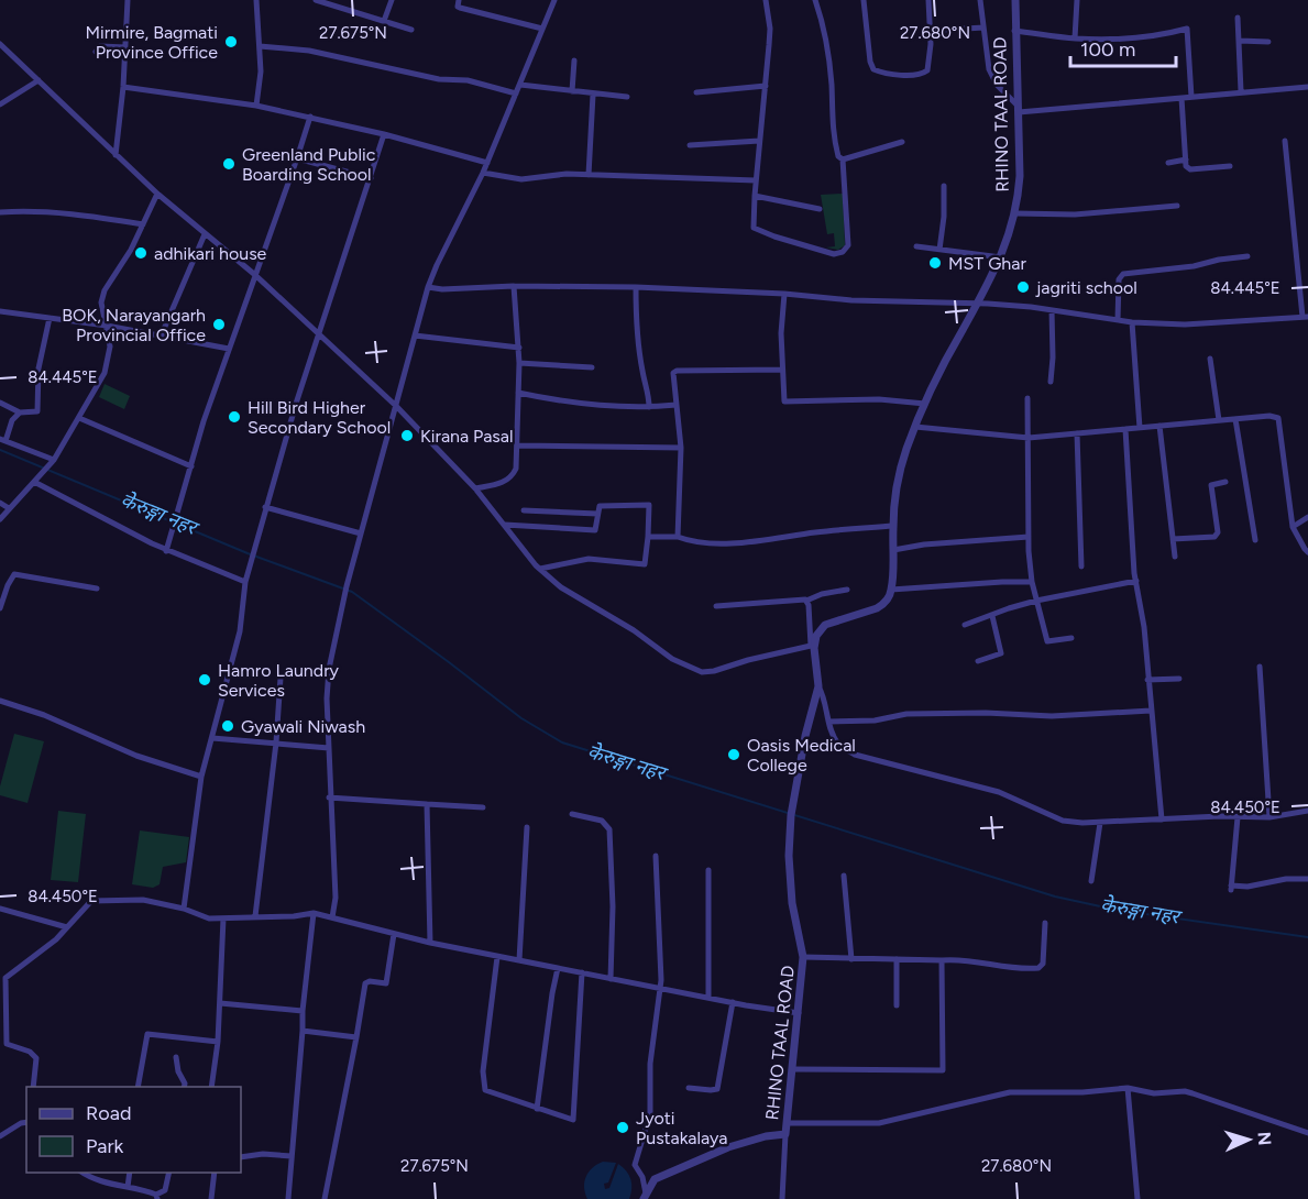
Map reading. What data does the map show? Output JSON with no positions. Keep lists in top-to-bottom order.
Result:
{
  "streets": {
    "street": ["RHINO TAAL ROAD"]
  },
  "water": ["केेरुङ्गा नहर"],
  "places": [
    "Mirmire, Bagmati Province Office",
    "Greenland Public Boarding School",
    "adhikari house",
    "MST Ghar",
    "jagriti school",
    "BOK, Narayangarh Provincial Office",
    "Hill Bird Higher Secondary School",
    "Kirana Pasal",
    "Hamro Laundry Services",
    "Gyawali Niwash",
    "Oasis Medical College",
    "Jyoti Pustakalaya"
  ],
  "legend": ["Road", "Park"],
  "scale_bar": "100 m",
  "north": "right",
  "coordinates": [
    "27.675°N",
    "27.680°N",
    "84.445°E",
    "84.450°E"
  ]
}
